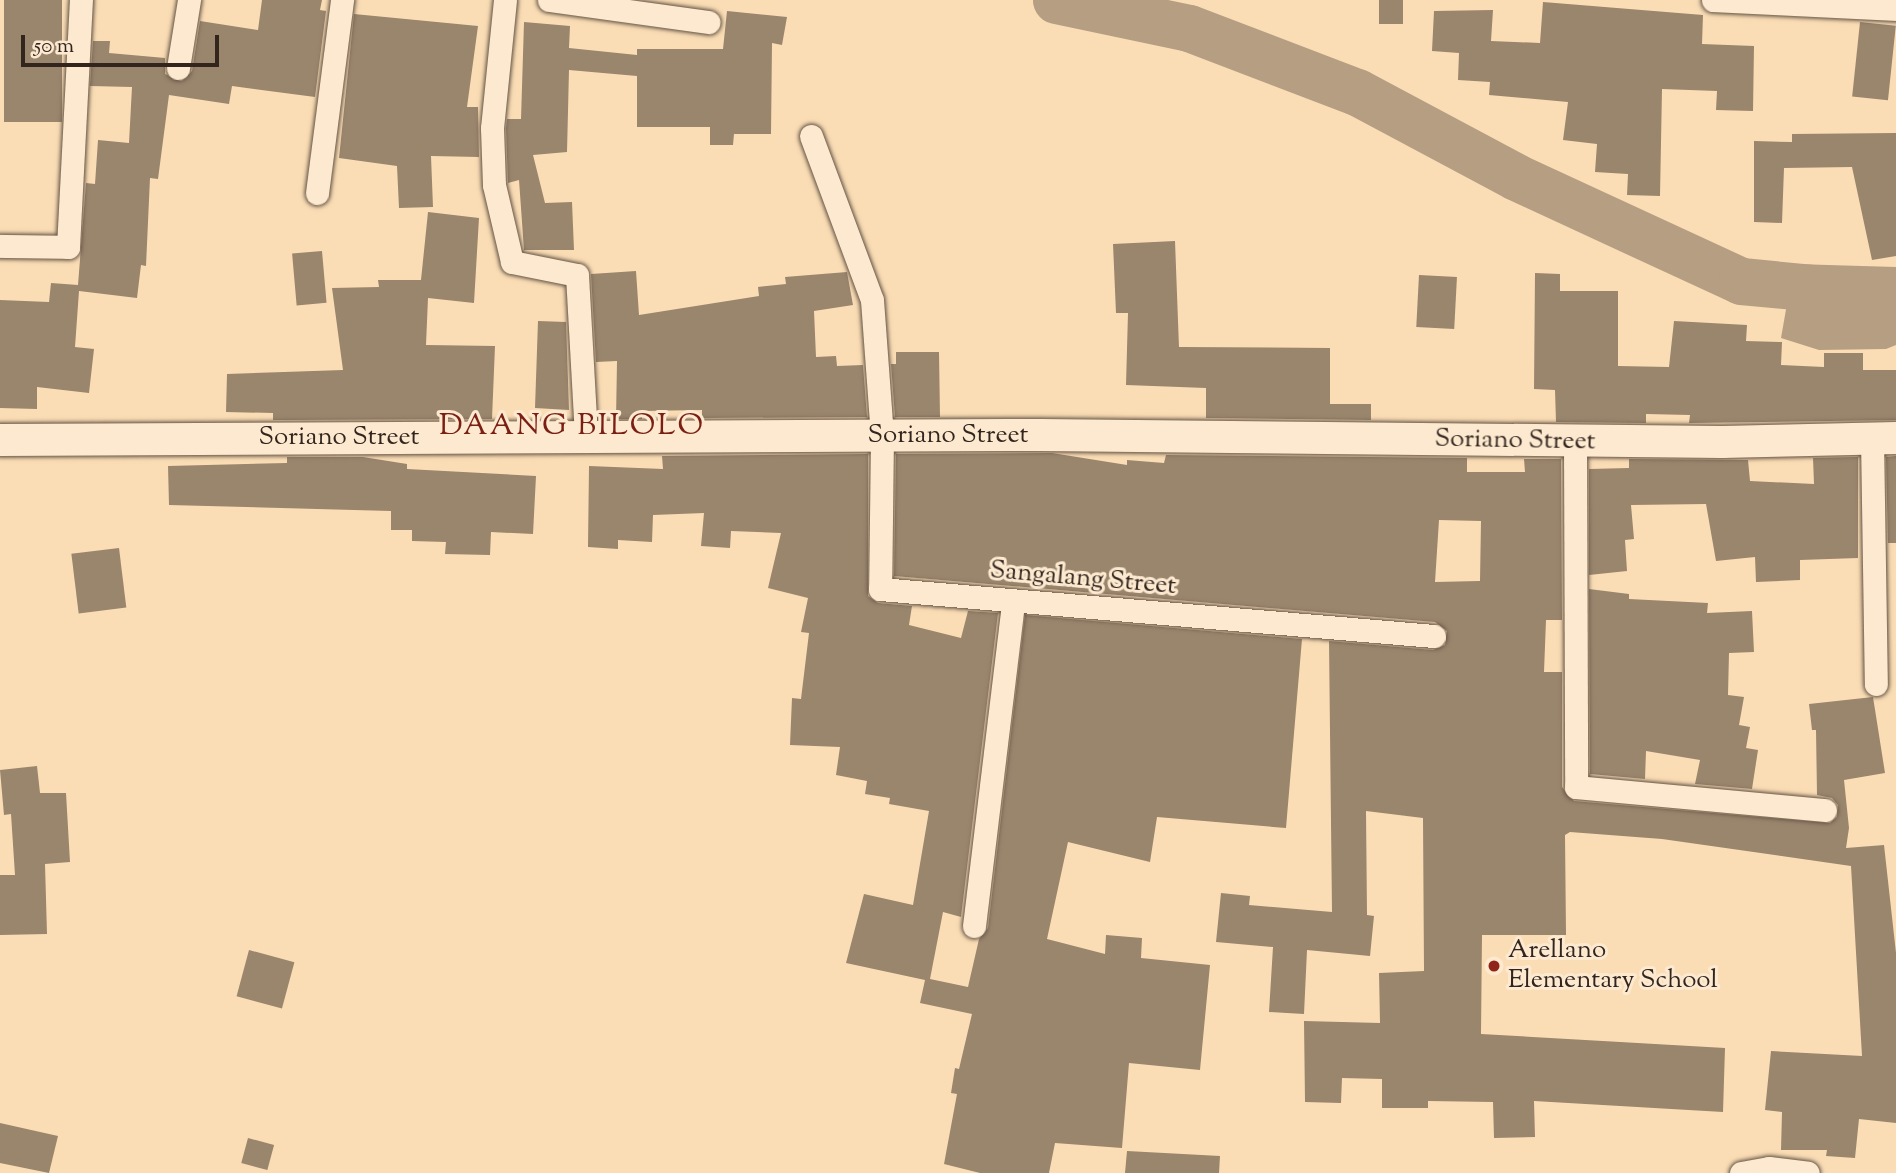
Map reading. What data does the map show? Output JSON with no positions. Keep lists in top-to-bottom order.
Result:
{
  "streets": {
    "main road": ["Soriano Street"],
    "street": ["Sangalang Street"]
  },
  "crossings": [
    ["Soriano Street", "Sangalang Street"]
  ],
  "districts": ["DAANG BILOLO"],
  "places": ["Arellano Elementary School"],
  "scale_bar": "50 m"
}
